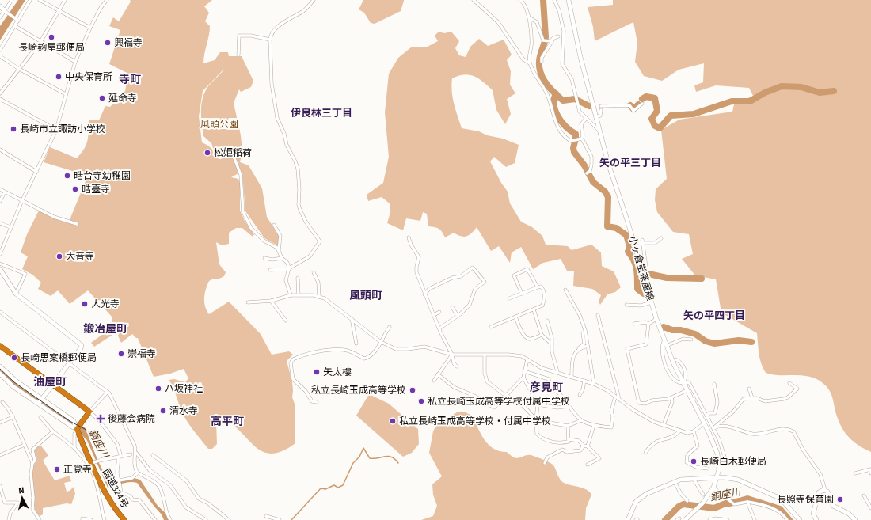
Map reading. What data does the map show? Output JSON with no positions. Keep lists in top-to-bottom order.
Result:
{
  "streets": {
    "highway": ["国道324号"],
    "street": ["小ヶ倉蛍茶屋線"]
  },
  "districts": [
    "寺町",
    "伊良林三丁目",
    "矢の平三丁目",
    "風頭町",
    "矢の平四丁目",
    "鍛冶屋町",
    "油屋町",
    "彦見町",
    "高平町"
  ],
  "water": ["銅座川"],
  "parks": ["風頭公園"],
  "places": {
    "other": [
      "長崎麹屋郵便局",
      "興福寺",
      "中央保育所",
      "延命寺",
      "長崎市立諏訪小学校",
      "松姫稲荷",
      "晧台寺幼稚園",
      "晧臺寺",
      "大音寺",
      "大光寺",
      "崇福寺",
      "長崎思案橋郵便局",
      "矢太樓",
      "ハ坂神社",
      "私立長崎玉成高等学校",
      "私立長崎玉成高等学校付属中学校",
      "清水寺",
      "私立長崎玉成高等学校・付属中学校",
      "長崎白木郵便局",
      "正覚寺",
      "長照寺保育園"
    ],
    "health": ["後藤会病院"]
  },
  "north": "top"
}
